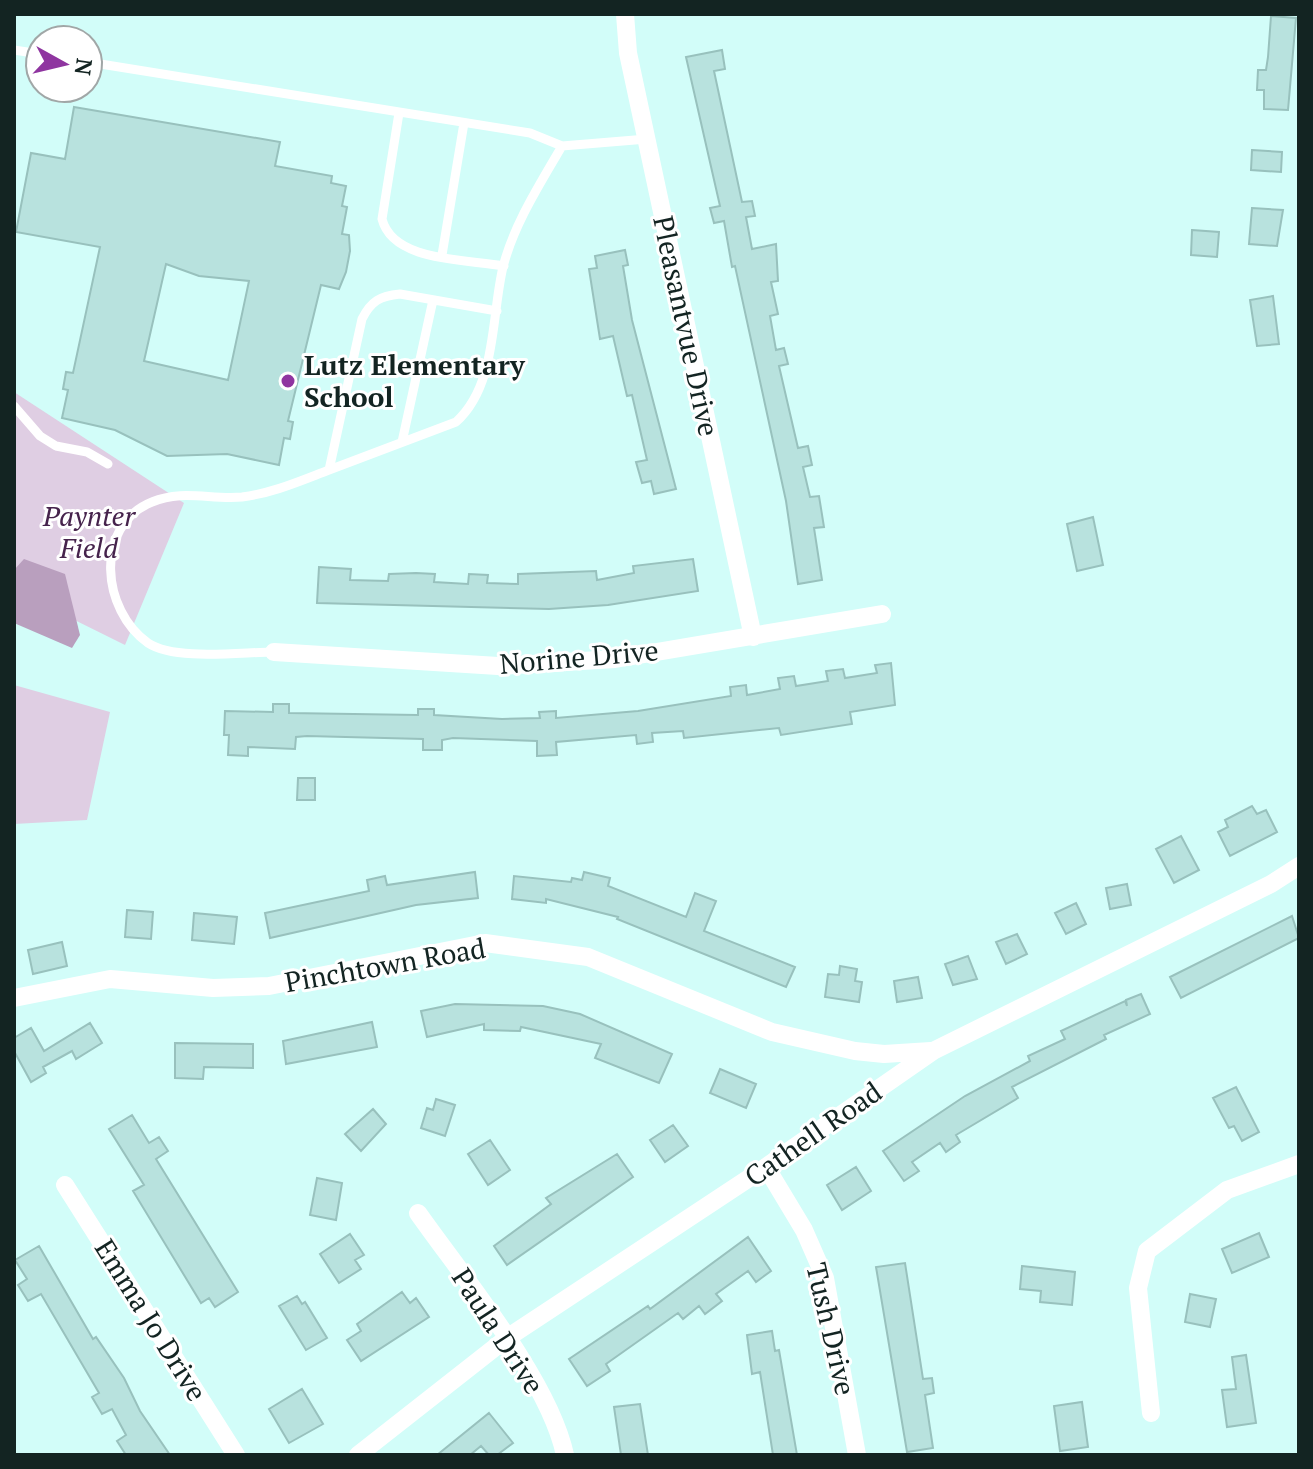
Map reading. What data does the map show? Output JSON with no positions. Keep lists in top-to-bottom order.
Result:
{
  "streets": {
    "street": [
      "Pleasantvue Drive",
      "Norine Drive",
      "Pinchtown Road",
      "Cathell Road",
      "Emma Jo Drive",
      "Tush Drive",
      "Paula Drive"
    ]
  },
  "crossings": [
    ["Pleasantvue Drive", "Norine Drive"],
    ["Pinchtown Road", "Cathell Road"],
    ["Cathell Road", "Tush Drive"],
    ["Cathell Road", "Paula Drive"]
  ],
  "parks": ["Paynter Field"],
  "places": ["Lutz Elementary School"],
  "north": "right"
}
